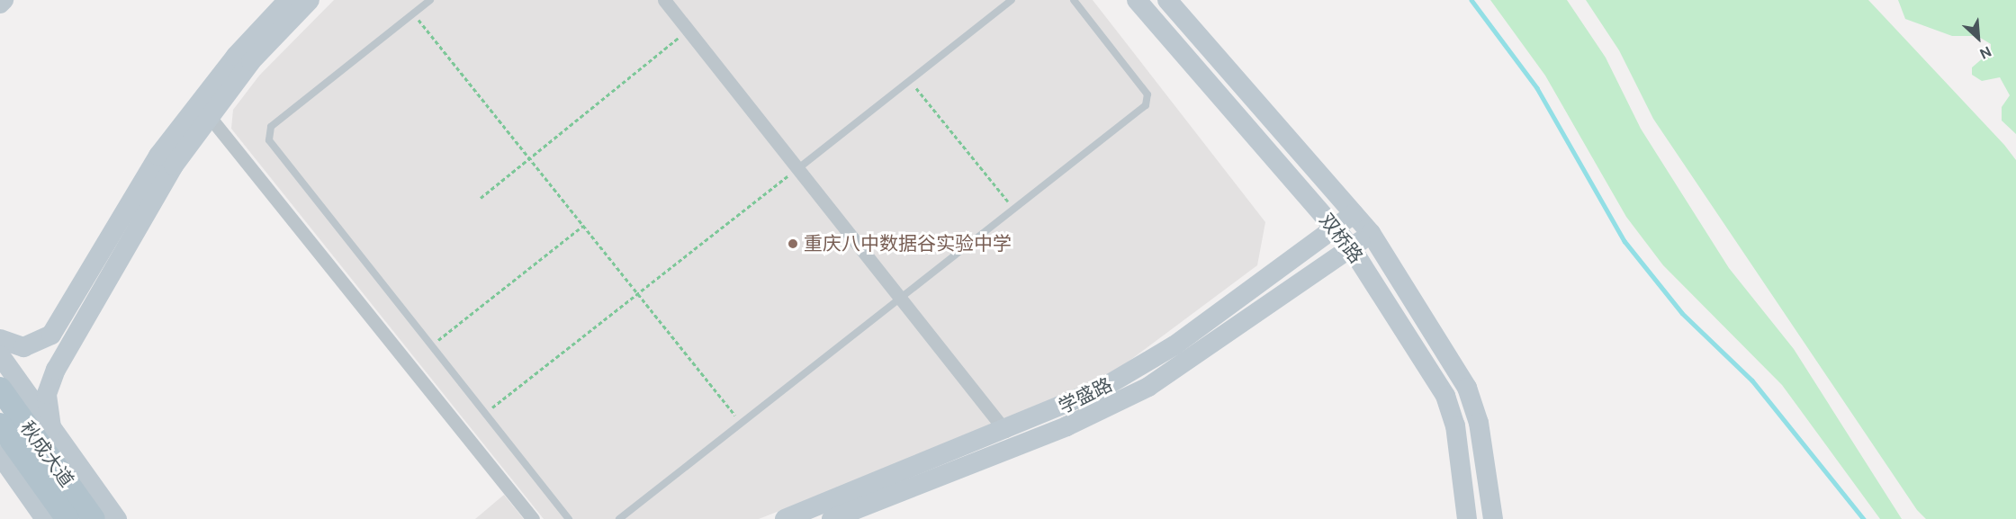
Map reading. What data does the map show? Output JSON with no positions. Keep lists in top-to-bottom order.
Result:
{
  "streets": {
    "main road": ["双桥路", "学盛路", "秋成大道"]
  },
  "crossings": [
    ["双桥路", "学盛路"]
  ],
  "places": ["重庆八中数据谷实验中学"],
  "north": "bottom right"
}
